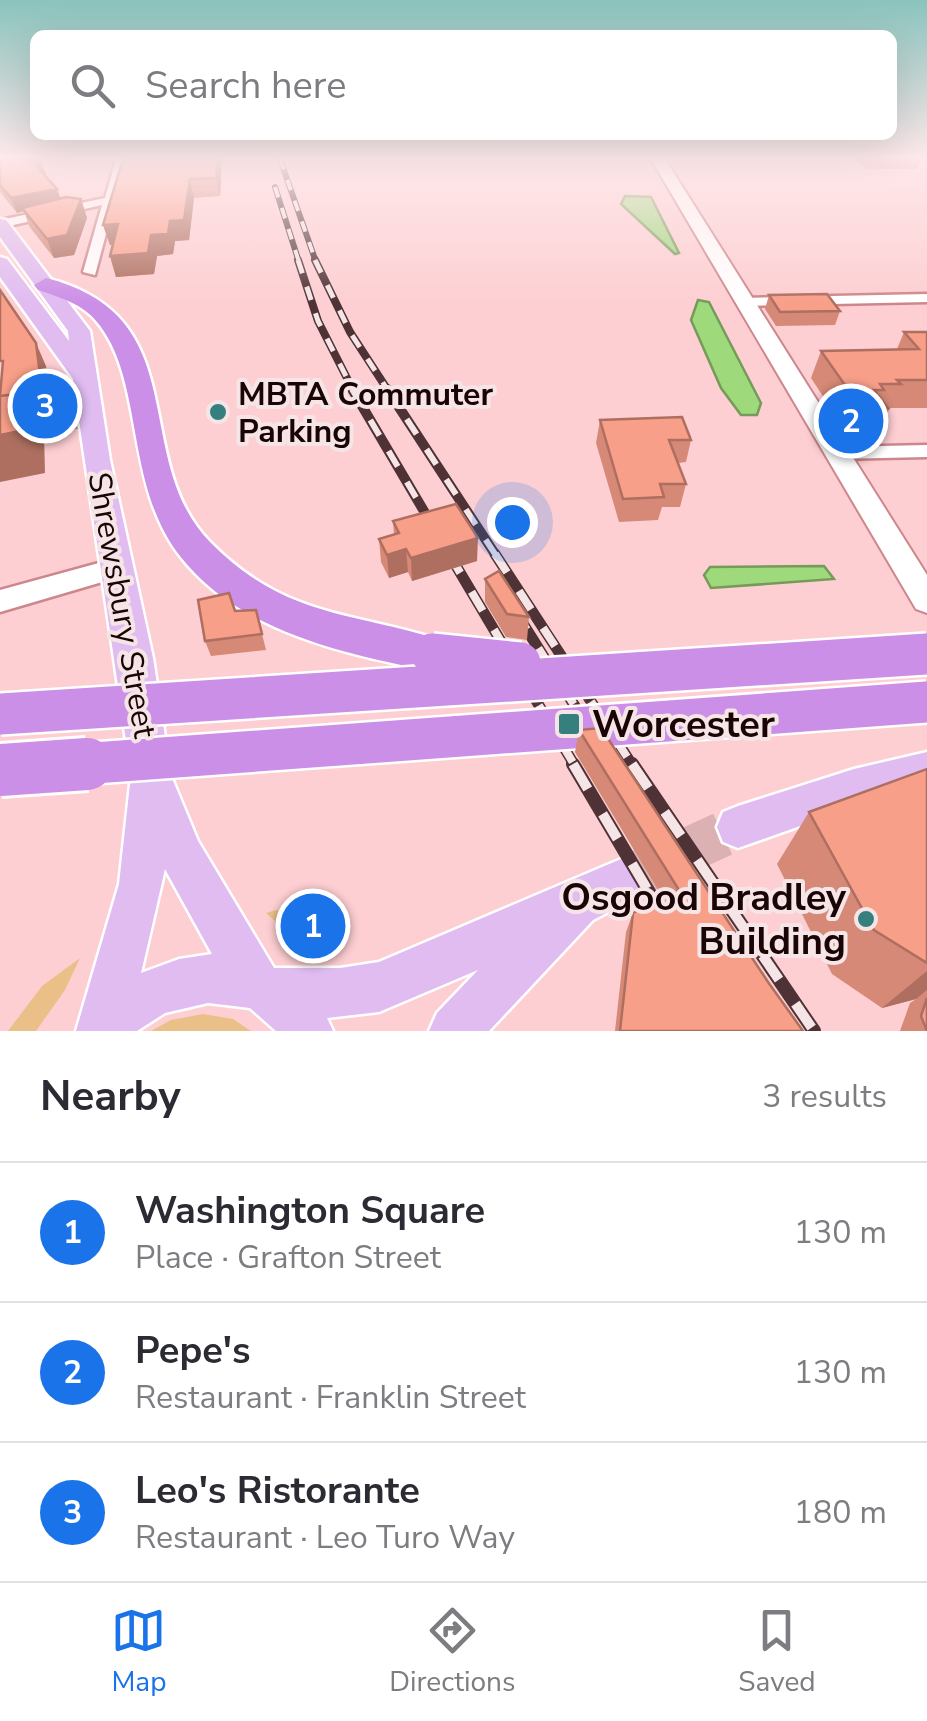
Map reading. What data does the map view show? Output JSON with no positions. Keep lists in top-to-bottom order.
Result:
{
  "streets": {
    "main road": ["Shrewsbury Street"]
  },
  "places": {
    "other": ["MBTA Commuter Parking", "Osgood Bradley Building"],
    "transit": ["Worcester"]
  },
  "page": {
    "search": "Search here",
    "pins": ["3", "2", "1"],
    "heading": ["Nearby", "3 results"],
    "list": [
      {
        "mark": "1",
        "name": "Washington Square",
        "note": "Place · Grafton Street",
        "value": "130 m"
      },
      {
        "mark": "2",
        "name": "Pepe's",
        "note": "Restaurant · Franklin Street",
        "value": "130 m"
      },
      {
        "mark": "3",
        "name": "Leo's Ristorante",
        "note": "Restaurant · Leo Turo Way",
        "value": "180 m"
      }
    ],
    "nav": ["Map", "Directions", "Saved"]
  }
}
